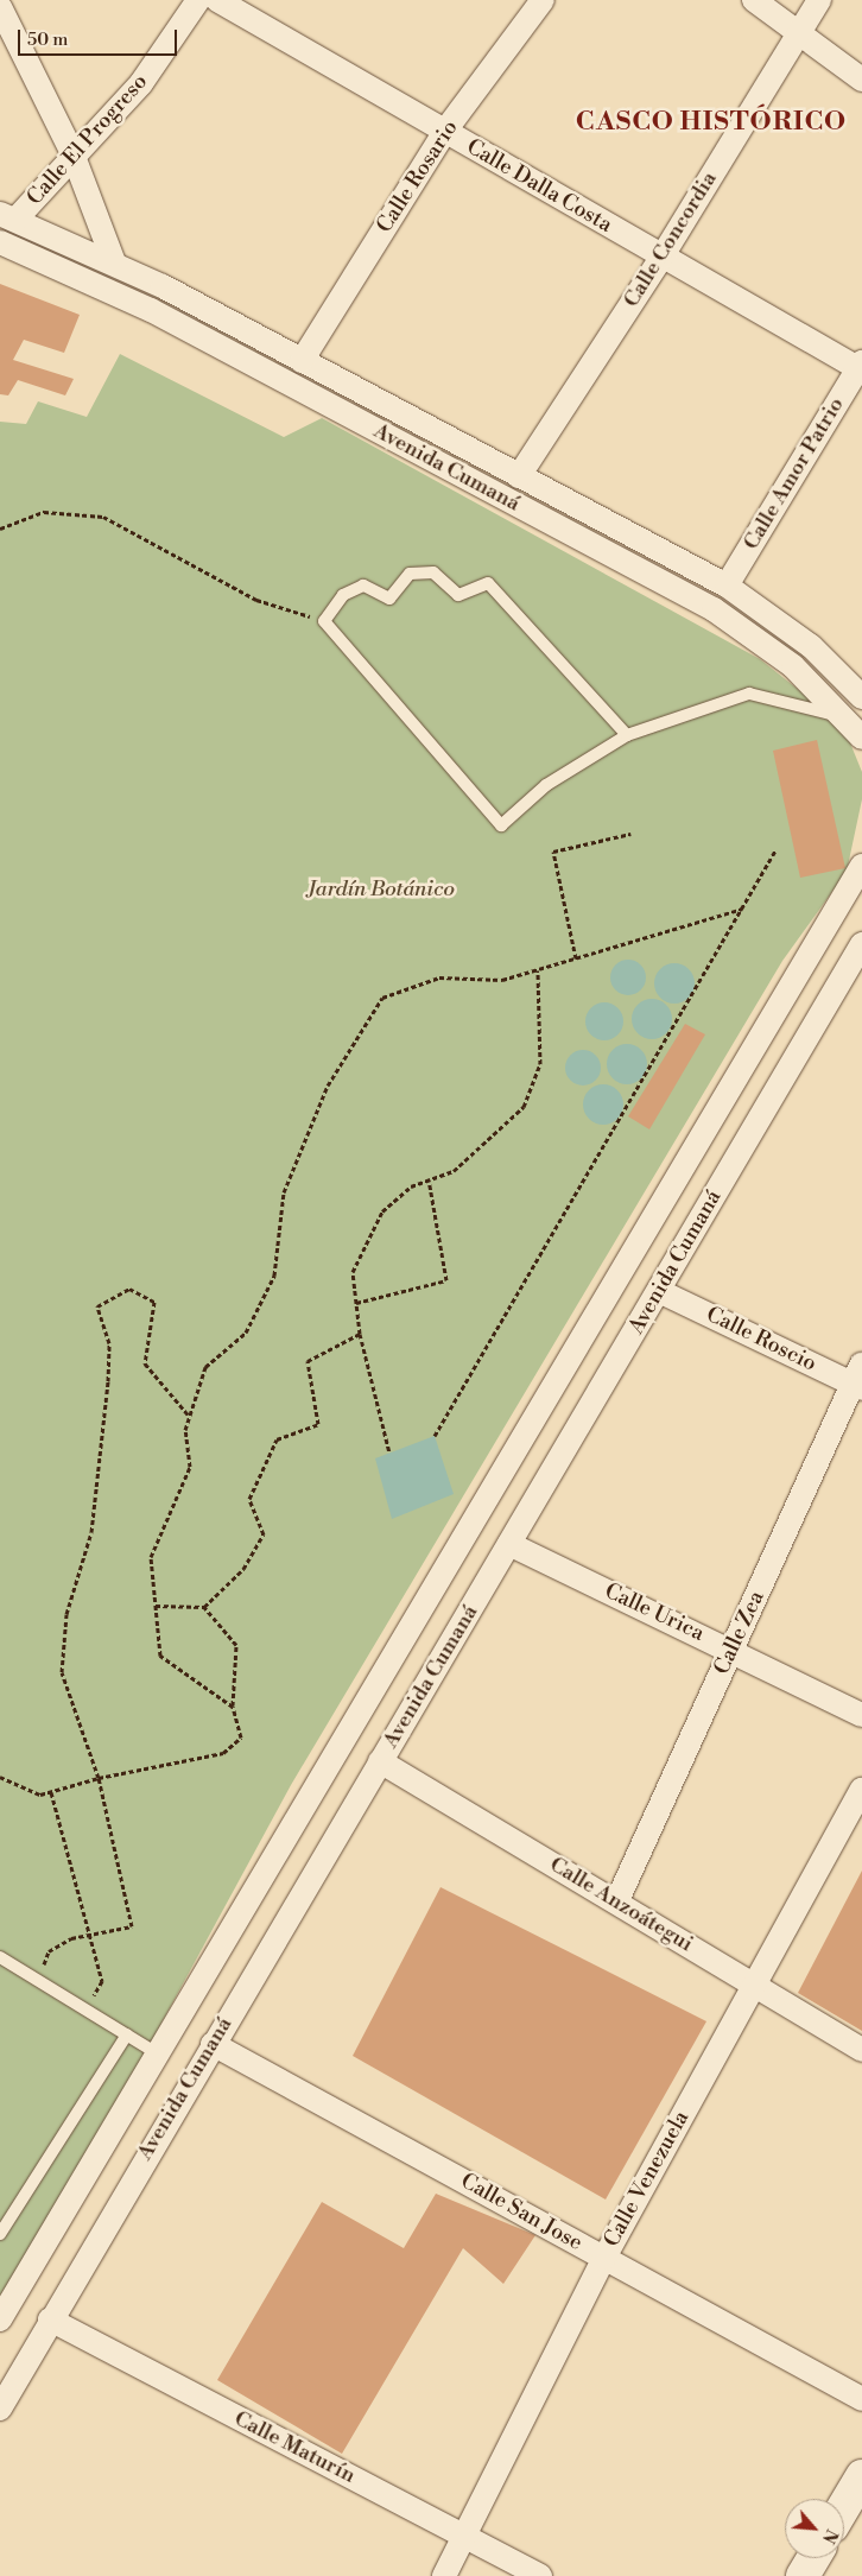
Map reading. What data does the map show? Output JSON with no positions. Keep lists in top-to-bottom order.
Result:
{
  "streets": {
    "street": [
      "Calle El Progreso",
      "Calle Rosario",
      "Calle Dalla Costa",
      "Calle Concordia",
      "Avenida Cumaná",
      "Calle Amor Patrio",
      "Calle Roscio",
      "Calle Urica",
      "Calle Zea",
      "Calle Anzoátegui",
      "Calle Venezuela",
      "Calle San Jose",
      "Calle Maturín"
    ]
  },
  "crossings": [
    ["Calle El Progreso", "Avenida Cumaná"],
    ["Calle Rosario", "Calle Dalla Costa"],
    ["Calle Rosario", "Avenida Cumaná"],
    ["Calle Dalla Costa", "Calle Concordia"],
    ["Calle Dalla Costa", "Calle Amor Patrio"],
    ["Calle Concordia", "Avenida Cumaná"],
    ["Avenida Cumaná", "Calle Amor Patrio"],
    ["Avenida Cumaná", "Calle Roscio"],
    ["Avenida Cumaná", "Calle Urica"],
    ["Avenida Cumaná", "Calle Anzoátegui"],
    ["Avenida Cumaná", "Calle San Jose"],
    ["Avenida Cumaná", "Calle Maturín"],
    ["Calle Roscio", "Calle Zea"],
    ["Calle Urica", "Calle Zea"],
    ["Calle Zea", "Calle Anzoátegui"],
    ["Calle Anzoátegui", "Calle Venezuela"],
    ["Calle Venezuela", "Calle San Jose"],
    ["Calle Venezuela", "Calle Maturín"]
  ],
  "districts": ["CASCO HISTÓRICO"],
  "parks": ["Jardín Botánico"],
  "scale_bar": "50 m",
  "north": "bottom right"
}
